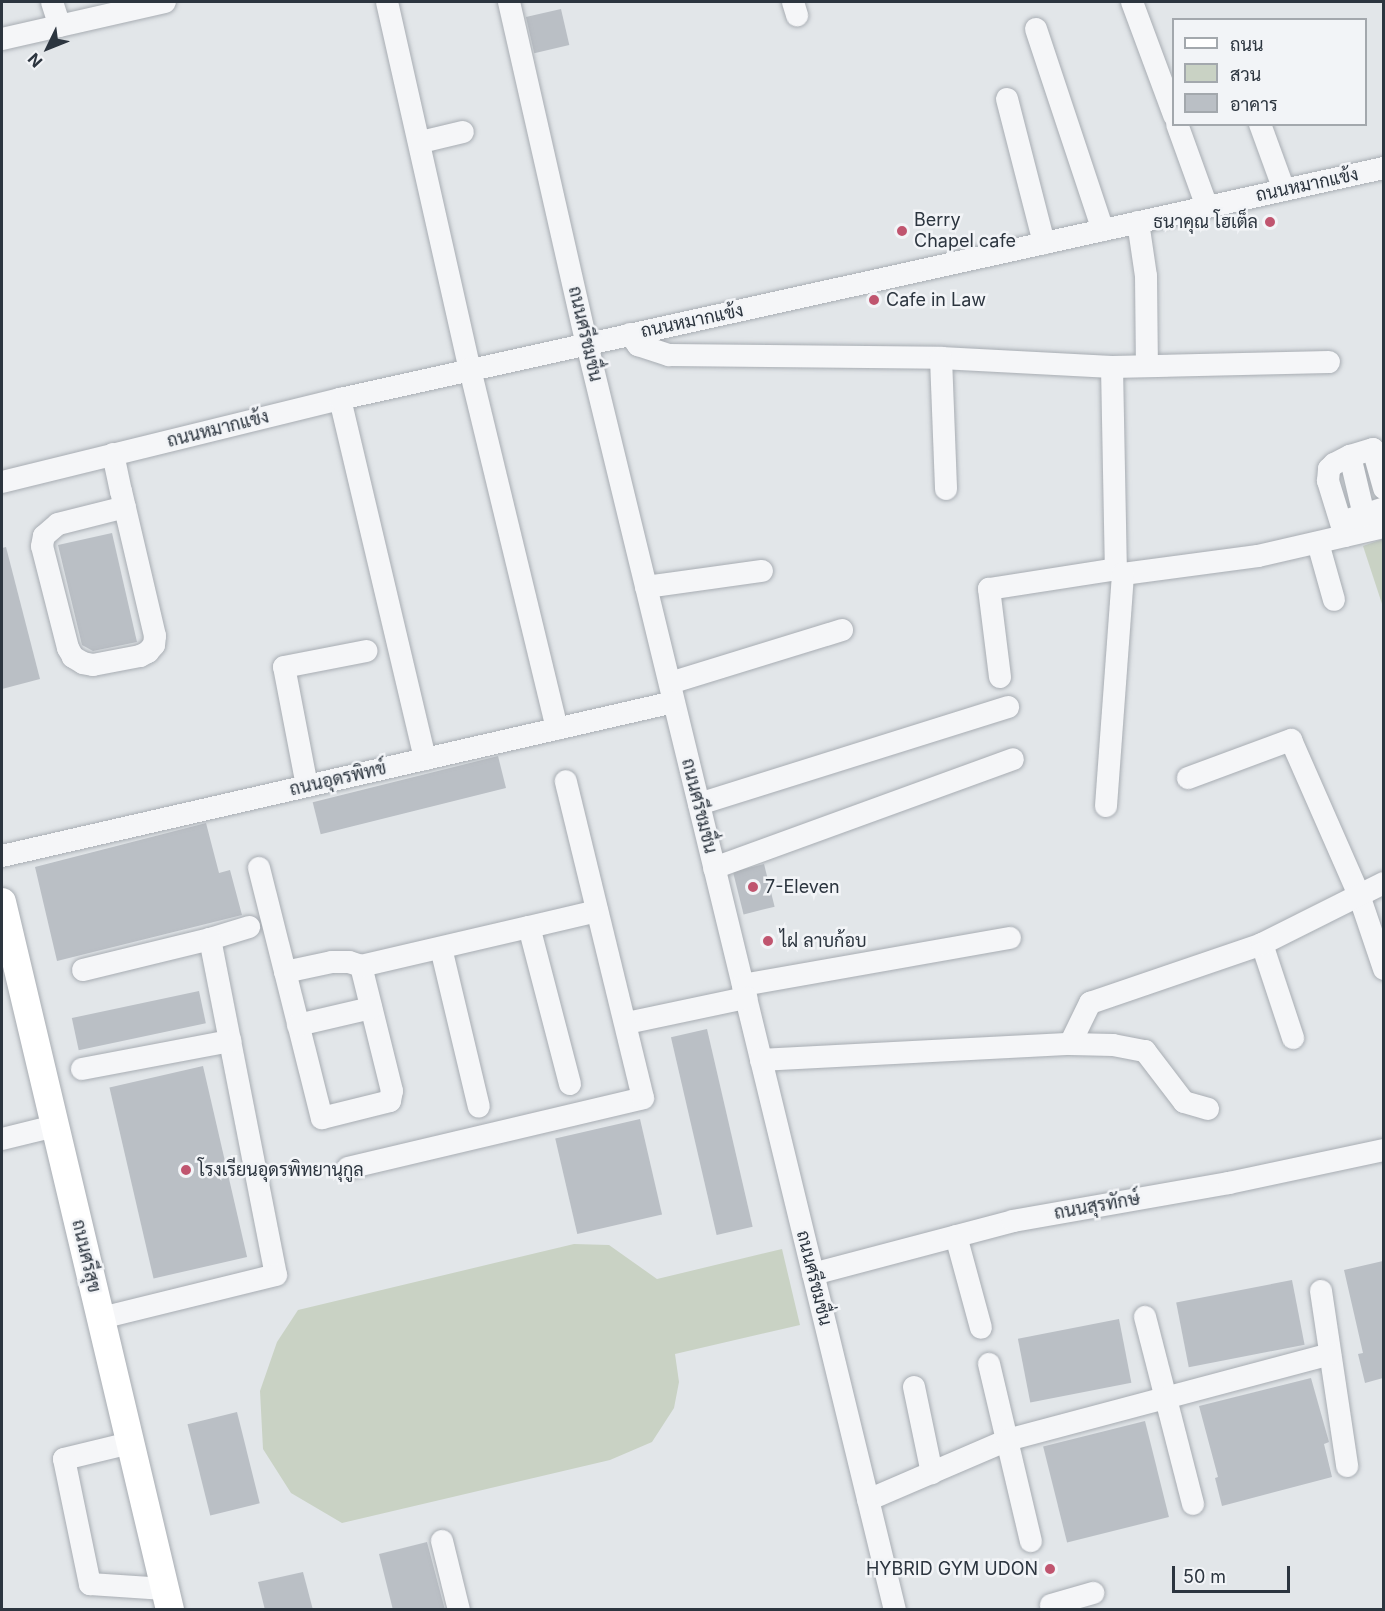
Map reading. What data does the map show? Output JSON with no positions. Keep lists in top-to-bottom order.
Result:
{
  "streets": {
    "main road": ["ถนนศรีสุข"],
    "street": [
      "ถนนหมากแข้ง",
      "ถนนศรีชมชื่น",
      "ถนนอุดรพิทข์",
      "ถนนสุรทักษ์"
    ]
  },
  "crossings": [
    ["ถนนหมากแข้ง", "ถนนศรีชมชื่น"],
    ["ถนนศรีชมชื่น", "ถนนอุดรพิทข์"],
    ["ถนนศรีชมชื่น", "ถนนสุรทักษ์"]
  ],
  "places": [
    "ธนาคุณ โฮเต็ล",
    "Berry Chapel cafe",
    "Cafe in Law",
    "7-Eleven",
    "ไฝ ลาบก้อบ",
    "โรงเรียนอุดรพิทยานุกูล",
    "HYBRID GYM UDON"
  ],
  "legend": ["ถนน", "สวน", "อาคาร"],
  "scale_bar": "50 m",
  "north": "bottom left"
}
